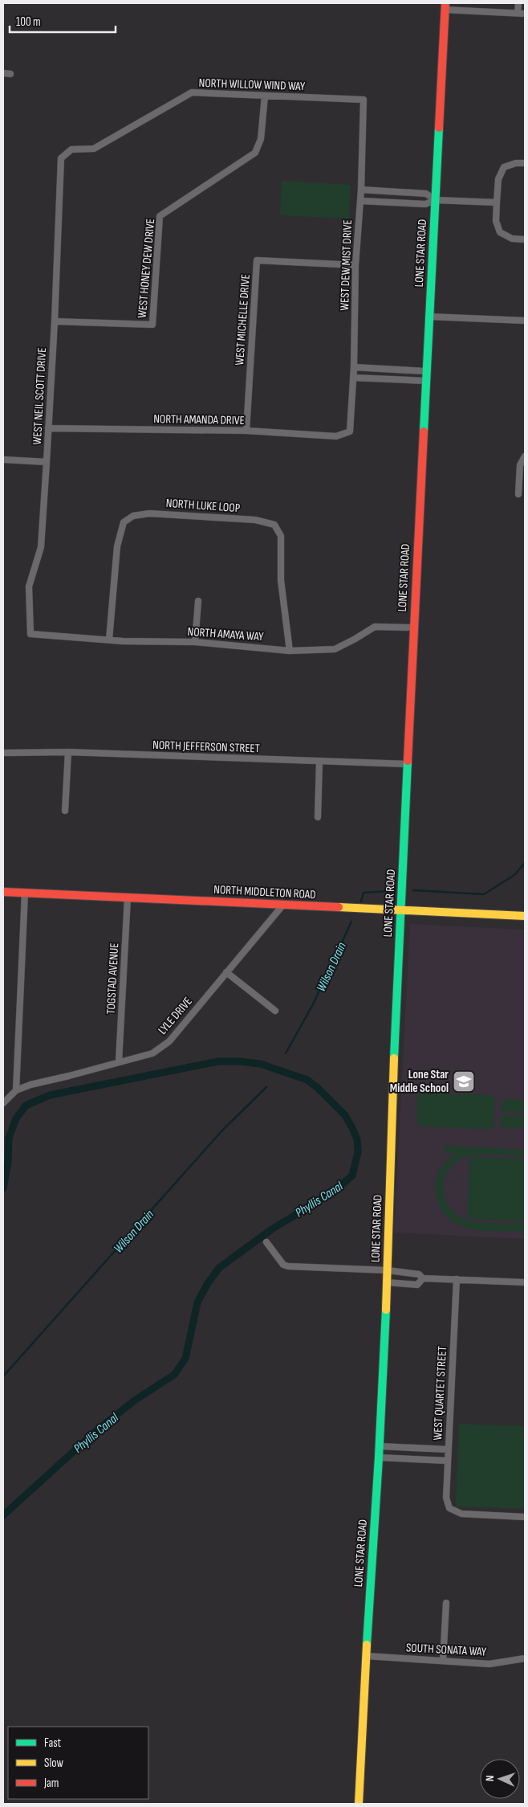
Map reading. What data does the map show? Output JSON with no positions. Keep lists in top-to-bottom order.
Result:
{
  "streets": {
    "main road": ["LONE STAR ROAD", "NORTH MIDDLETON ROAD"],
    "street": [
      "NORTH WILLOW WIND WAY",
      "WEST DEW MIST DRIVE",
      "WEST HONEY DEW DRIVE",
      "WEST MICHELLE DRIVE",
      "WEST NEIL SCOTT DRIVE",
      "NORTH AMANDA DRIVE",
      "NORTH LUKE LOOP",
      "NORTH AMAYA WAY",
      "NORTH JEFFERSON STREET",
      "TOGSTAD AVENUE",
      "LYLE DRIVE",
      "WEST QUARTET STREET",
      "SOUTH SONATA WAY"
    ]
  },
  "crossings": [
    ["NORTH WILLOW WIND WAY", "WEST DEW MIST DRIVE"],
    ["NORTH WILLOW WIND WAY", "WEST HONEY DEW DRIVE"],
    ["NORTH WILLOW WIND WAY", "WEST NEIL SCOTT DRIVE"],
    ["LONE STAR ROAD", "NORTH AMAYA WAY"],
    ["LONE STAR ROAD", "NORTH JEFFERSON STREET"],
    ["LONE STAR ROAD", "NORTH MIDDLETON ROAD"],
    ["LONE STAR ROAD", "SOUTH SONATA WAY"],
    ["WEST DEW MIST DRIVE", "WEST MICHELLE DRIVE"],
    ["WEST DEW MIST DRIVE", "NORTH AMANDA DRIVE"],
    ["WEST HONEY DEW DRIVE", "WEST NEIL SCOTT DRIVE"],
    ["WEST MICHELLE DRIVE", "NORTH AMANDA DRIVE"],
    ["WEST NEIL SCOTT DRIVE", "NORTH AMANDA DRIVE"],
    ["WEST NEIL SCOTT DRIVE", "NORTH AMAYA WAY"],
    ["NORTH LUKE LOOP", "NORTH AMAYA WAY"],
    ["NORTH MIDDLETON ROAD", "TOGSTAD AVENUE"],
    ["NORTH MIDDLETON ROAD", "LYLE DRIVE"],
    ["TOGSTAD AVENUE", "LYLE DRIVE"]
  ],
  "water": ["Wilson Drain", "Phyllis Canal"],
  "places": {
    "school or university": ["Lone Star Middle School"]
  },
  "legend": ["Fast", "Slow", "Jam"],
  "scale_bar": "100 m",
  "north": "left"
}
